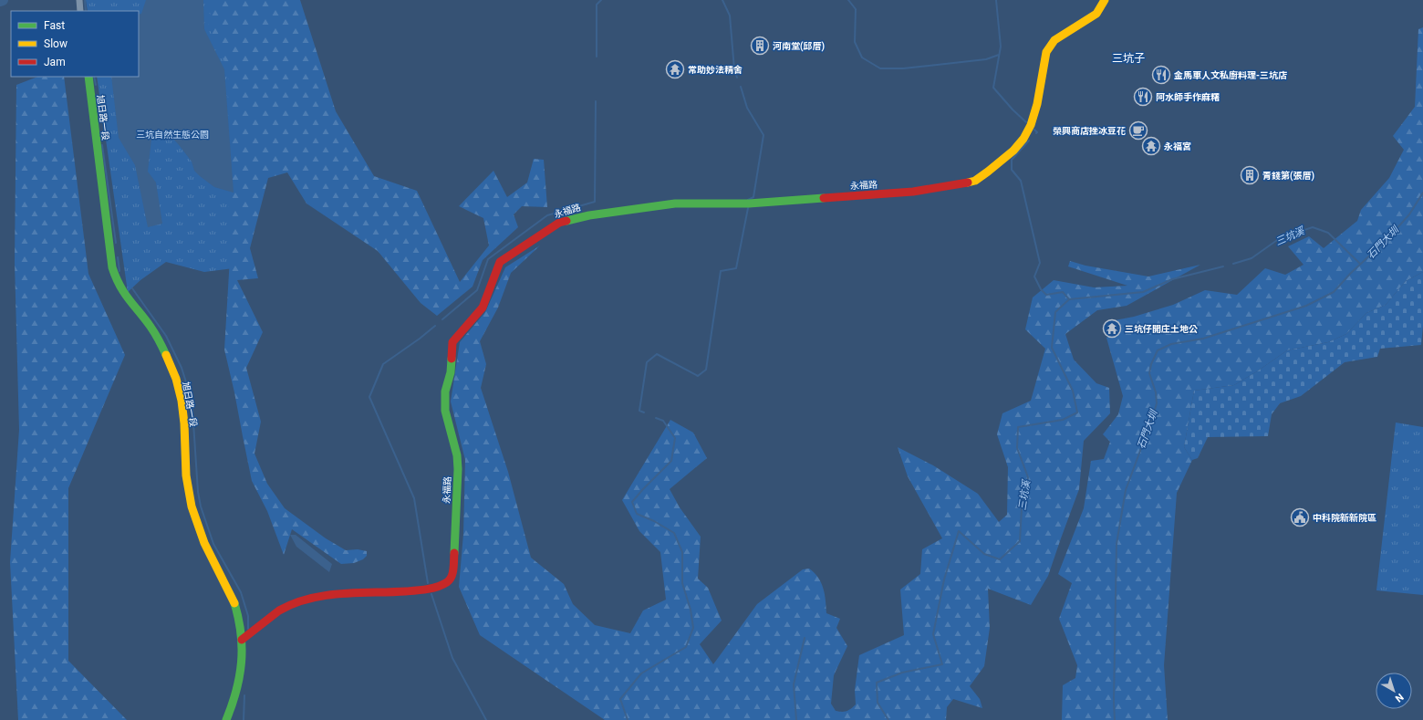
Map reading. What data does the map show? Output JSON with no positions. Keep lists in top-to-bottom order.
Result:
{
  "streets": {
    "street": ["旭日路一段", "永福路"]
  },
  "crossings": [
    ["旭日路一段", "永福路"]
  ],
  "districts": ["三坑子"],
  "water": ["三坑溪", "石門大圳"],
  "parks": ["三坑自然生態公園"],
  "places": {
    "building": ["河南堂(邱厝)", "青錢第(張厝)"],
    "temple": ["常助妙法精舍", "永福宮", "三坑仔開庄土地公"],
    "restaurant": ["金馬車人文私廚料理-三坑店", "阿水師手作麻糬"],
    "cafe": ["榮興商店挫冰豆花"],
    "public building": ["中科院新新院區"]
  },
  "legend": ["Fast", "Slow", "Jam"],
  "north": "bottom right"
}
